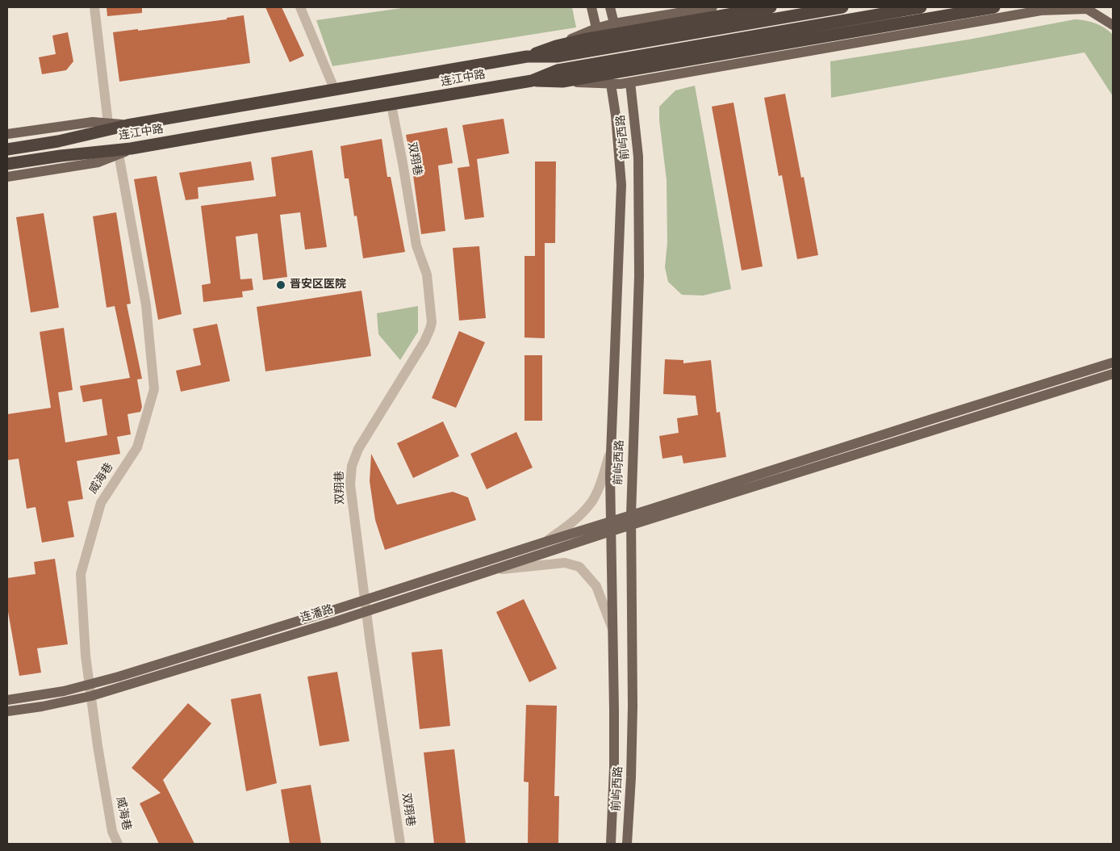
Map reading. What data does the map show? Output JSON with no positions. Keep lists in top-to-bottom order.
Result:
{
  "streets": {
    "highway": ["连江中路"],
    "main road": ["前屿西路", "连潘路"],
    "street": ["双翔巷", "威海巷"]
  },
  "crossings": [
    ["连江中路", "双翔巷"],
    ["前屿西路", "连潘路"],
    ["双翔巷", "连潘路"],
    ["威海巷", "连潘路"]
  ],
  "places": ["晋安区医院"]
}
